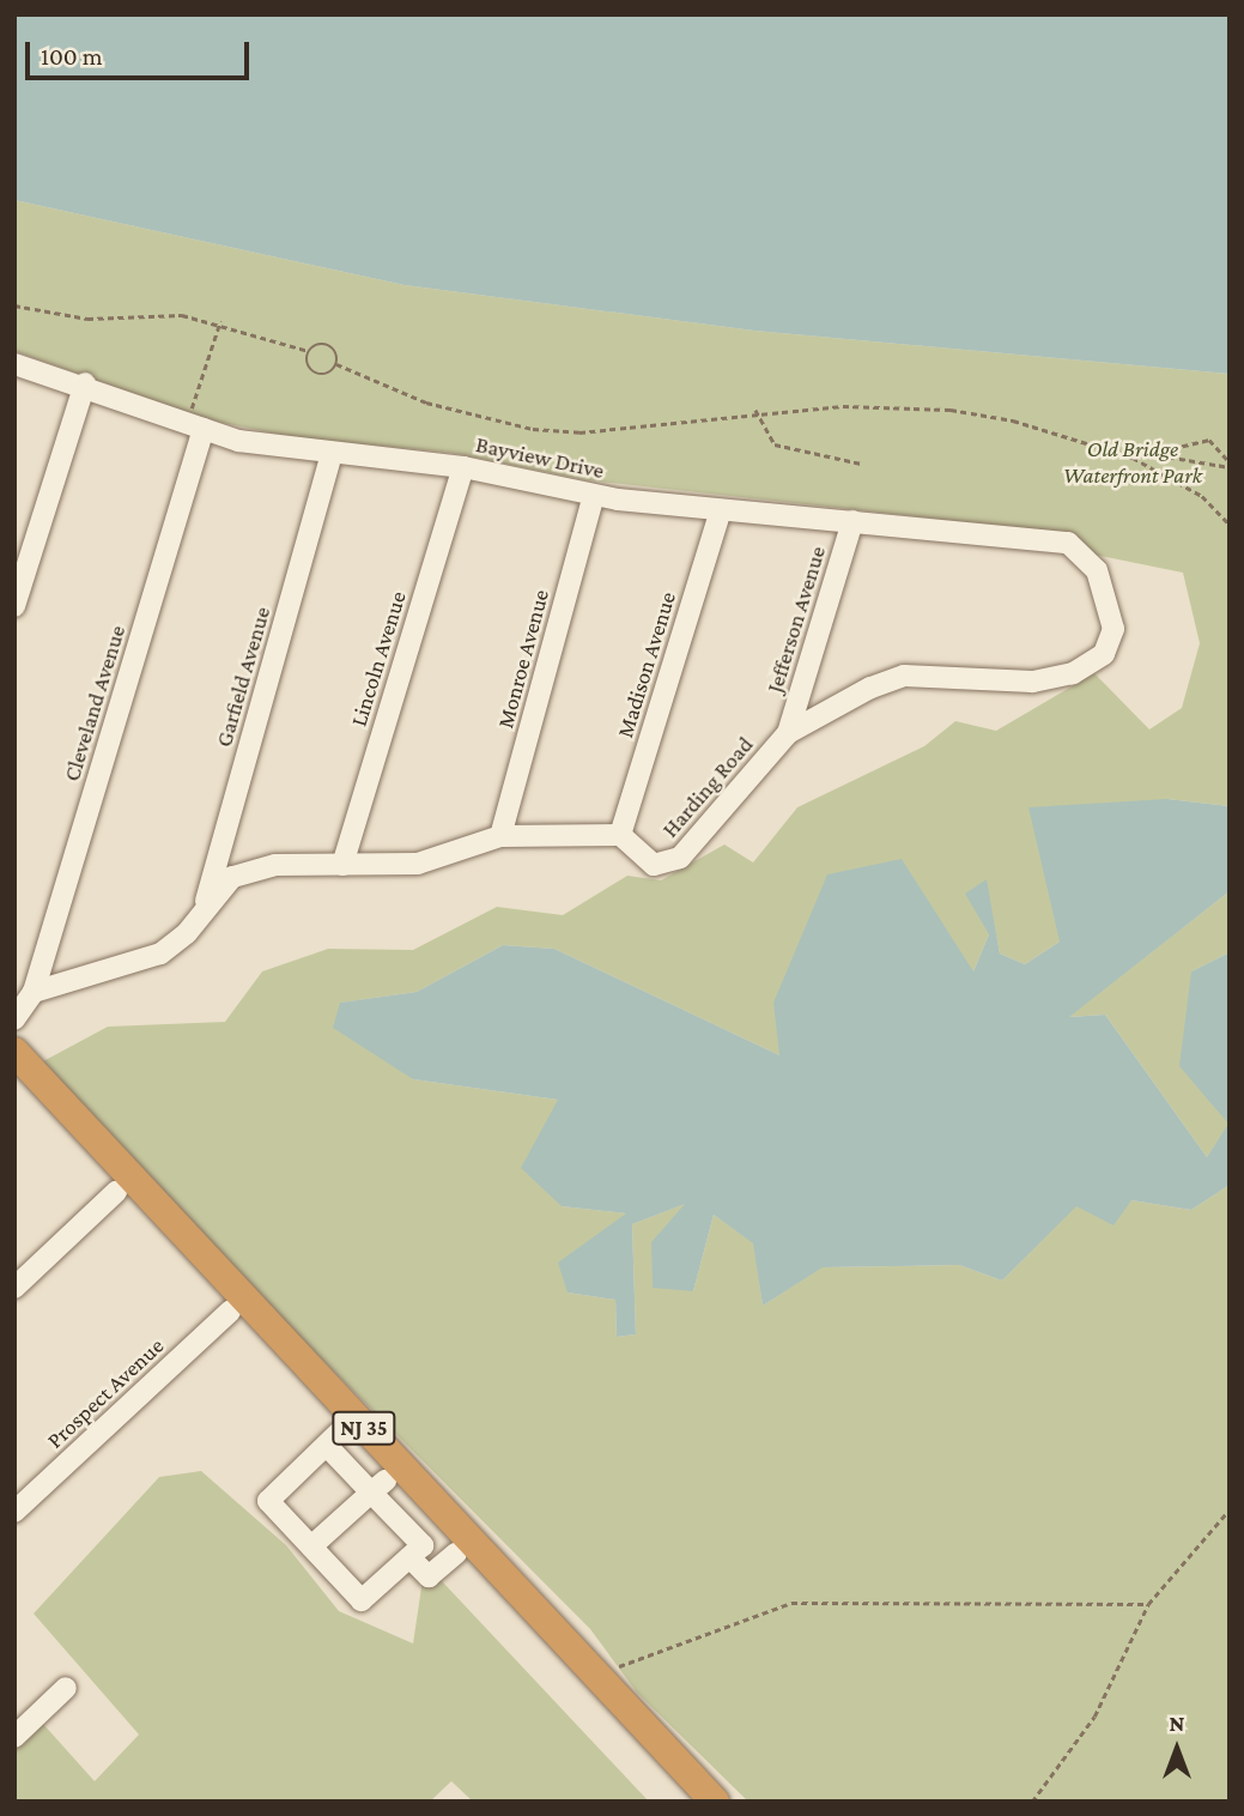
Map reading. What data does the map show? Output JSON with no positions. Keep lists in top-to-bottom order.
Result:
{
  "streets": {
    "highway": ["NJ 35"],
    "street": [
      "Bayview Drive",
      "Jefferson Avenue",
      "Lincoln Avenue",
      "Monroe Avenue",
      "Madison Avenue",
      "Garfield Avenue",
      "Cleveland Avenue",
      "Harding Road",
      "Prospect Avenue"
    ]
  },
  "crossings": [
    ["Bayview Drive", "Jefferson Avenue"],
    ["Bayview Drive", "Lincoln Avenue"],
    ["Bayview Drive", "Monroe Avenue"],
    ["Bayview Drive", "Madison Avenue"],
    ["Bayview Drive", "Garfield Avenue"],
    ["Bayview Drive", "Cleveland Avenue"],
    ["Bayview Drive", "Harding Road"],
    ["Jefferson Avenue", "Harding Road"],
    ["Madison Avenue", "Harding Road"],
    ["Prospect Avenue", "NJ 35"]
  ],
  "parks": ["Old Bridge Waterfront Park"],
  "scale_bar": "100 m",
  "north": "top"
}
